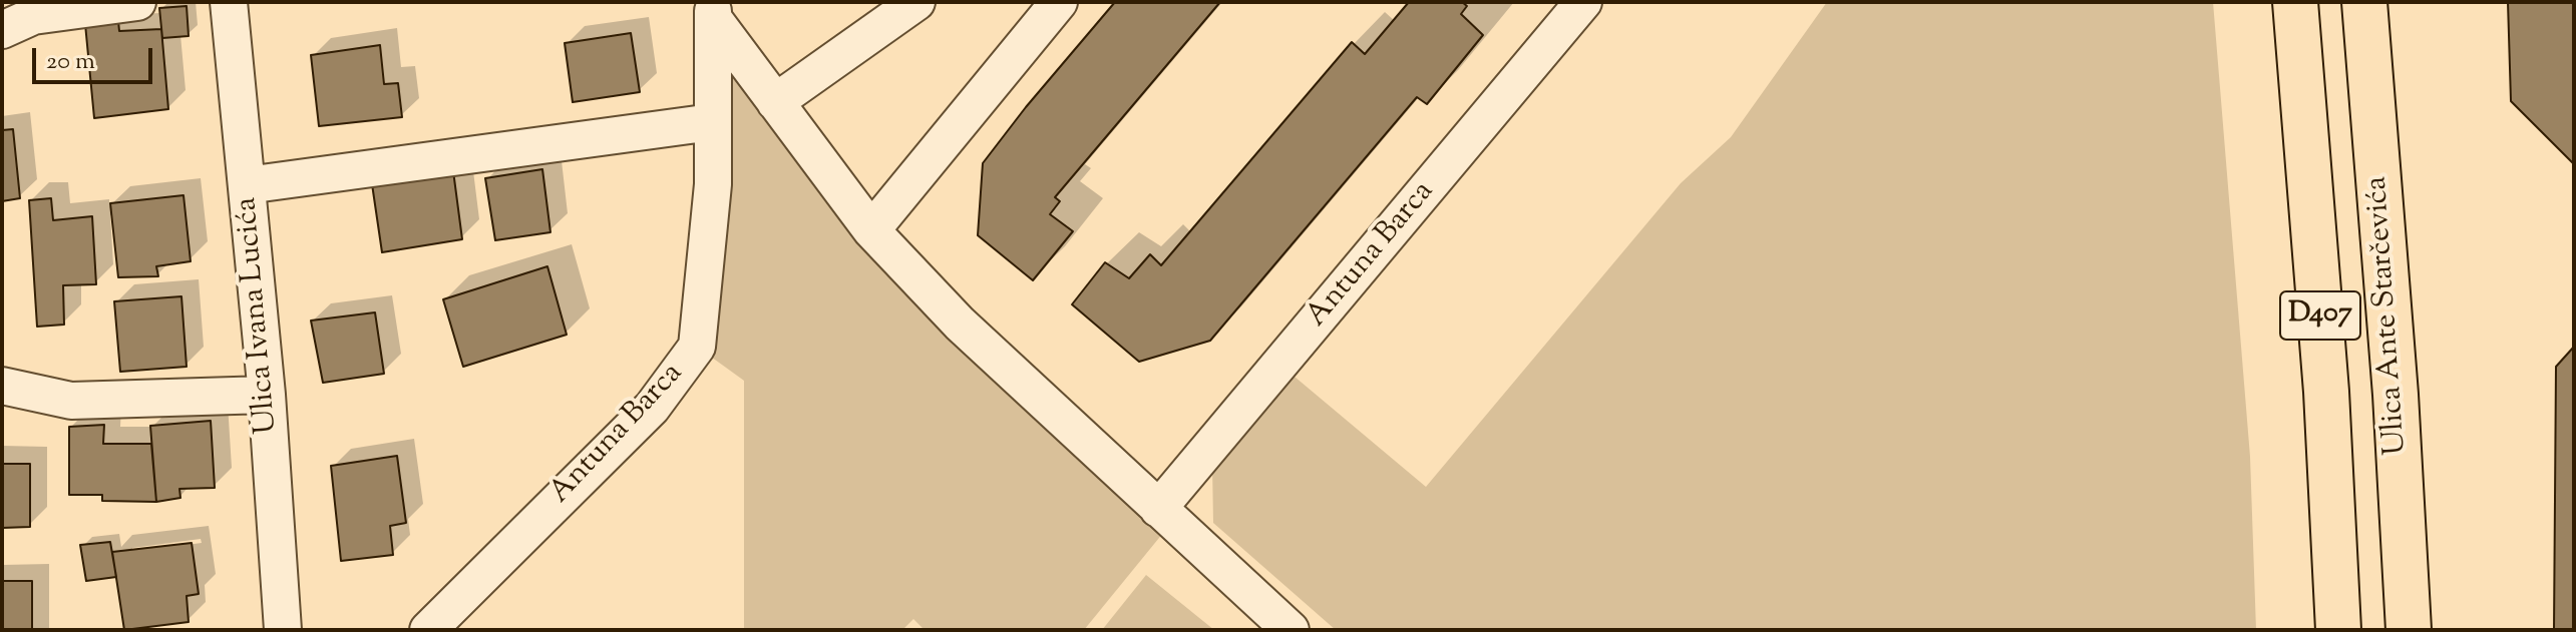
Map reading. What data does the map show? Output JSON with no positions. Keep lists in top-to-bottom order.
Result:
{
  "streets": {
    "main road": ["D407", "Ulica Ante Starčevića"],
    "street": ["Antuna Barca", "Ulica Ivana Lucića"]
  },
  "scale_bar": "20 m"
}
